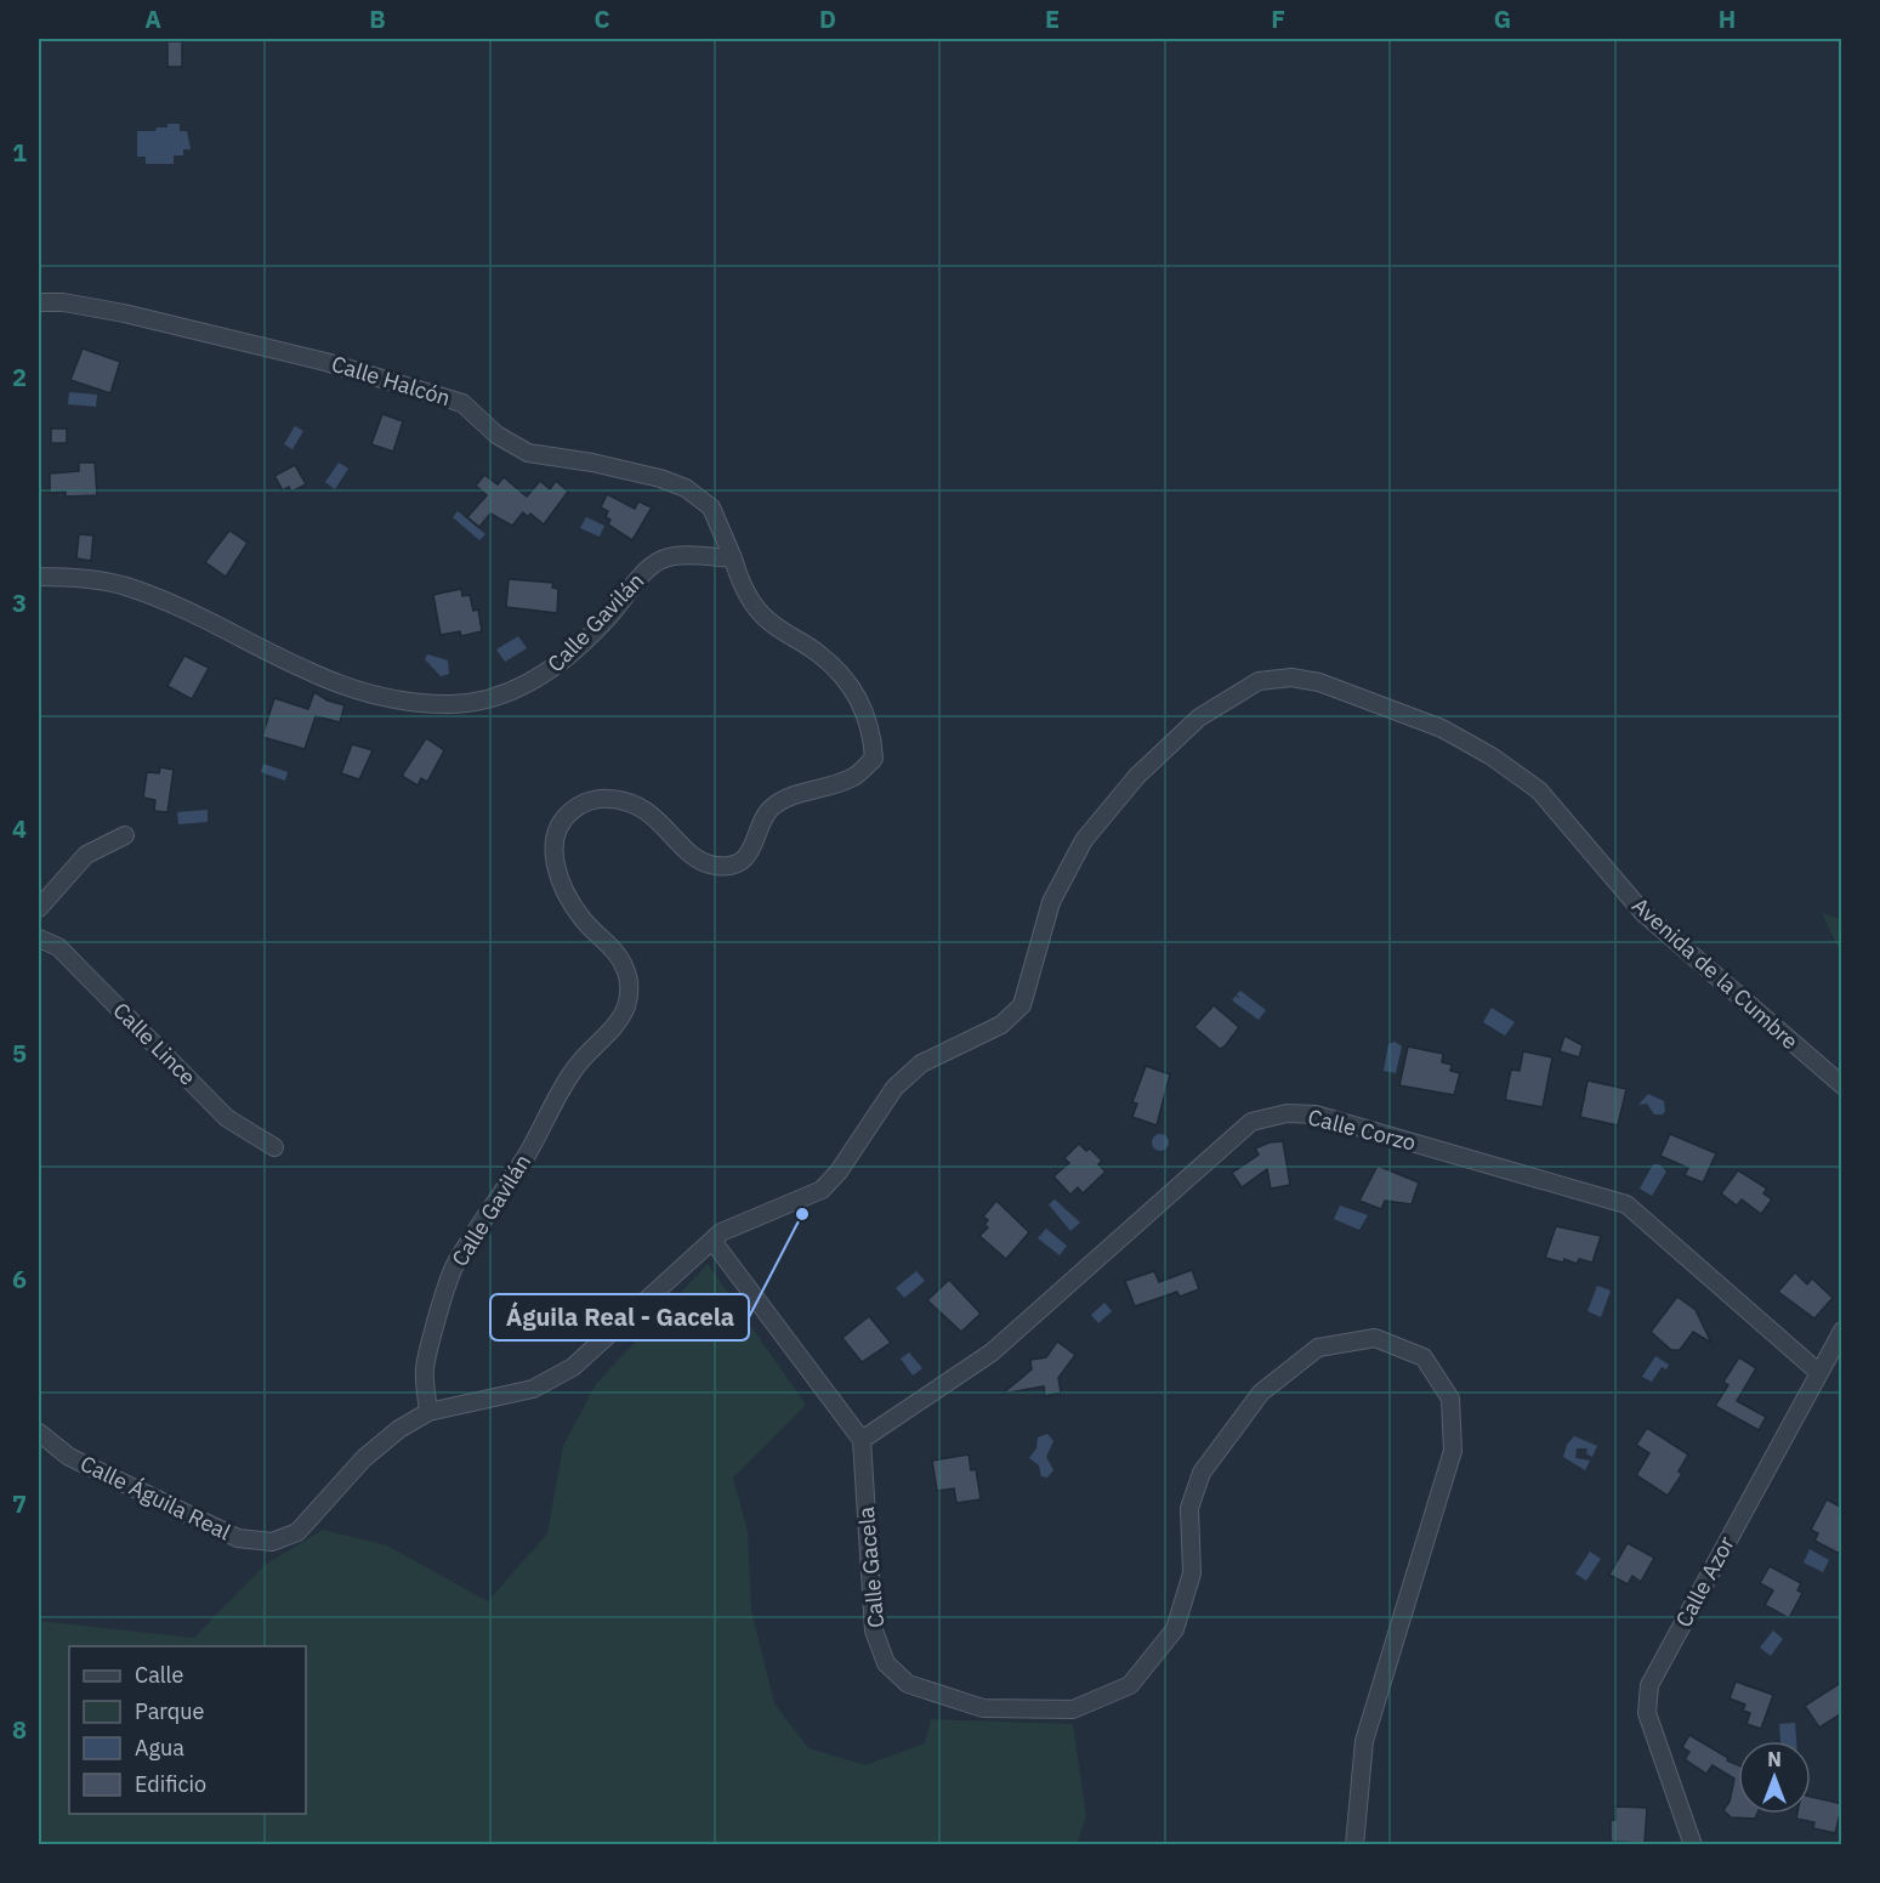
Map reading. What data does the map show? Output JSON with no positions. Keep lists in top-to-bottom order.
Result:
{
  "streets": {
    "street": [
      "Calle Halcón",
      "Calle Gavilán",
      "Avenida de la Cumbre",
      "Calle Lince",
      "Calle Corzo",
      "Calle Águila Real",
      "Calle Gacela",
      "Calle Azor"
    ]
  },
  "crossings": [
    ["Calle Halcón", "Calle Gavilán"],
    ["Calle Gavilán", "Calle Águila Real"],
    ["Avenida de la Cumbre", "Calle Águila Real"],
    ["Calle Corzo", "Calle Gacela"],
    ["Calle Corzo", "Calle Azor"]
  ],
  "places": ["Águila Real - Gacela"],
  "legend": [
    "Calle",
    "Parque",
    "Agua",
    "Edificio"
  ],
  "north": "top",
  "grid": {
    "columns": [
      "A",
      "B",
      "C",
      "D",
      "E",
      "F",
      "G",
      "H"
    ],
    "rows": [
      "1",
      "2",
      "3",
      "4",
      "5",
      "6",
      "7",
      "8"
    ]
  }
}
